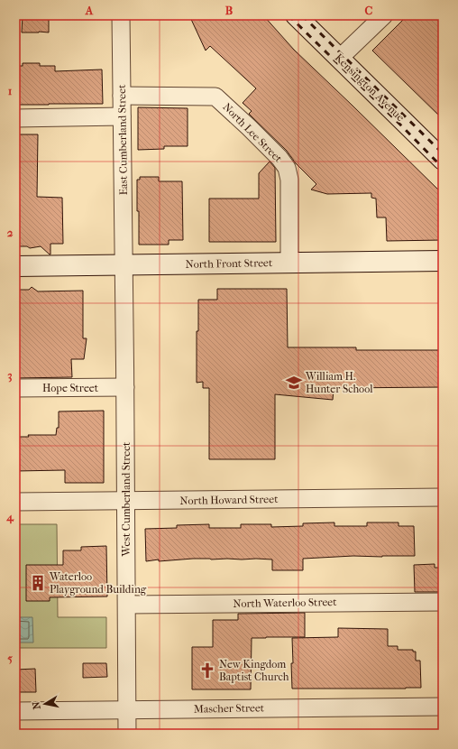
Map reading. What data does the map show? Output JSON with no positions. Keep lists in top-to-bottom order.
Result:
{
  "streets": {
    "street": [
      "Kensington Avenue",
      "North Lee Street",
      "East Cumberland Street",
      "North Front Street",
      "Hope Street",
      "West Cumberland Street",
      "North Howard Street",
      "North Waterloo Street",
      "Mascher Street"
    ]
  },
  "crossings": [
    ["North Lee Street", "East Cumberland Street"],
    ["North Lee Street", "North Front Street"],
    ["East Cumberland Street", "North Front Street"],
    ["East Cumberland Street", "West Cumberland Street"],
    ["North Front Street", "West Cumberland Street"],
    ["Hope Street", "West Cumberland Street"],
    ["West Cumberland Street", "North Howard Street"],
    ["West Cumberland Street", "North Waterloo Street"],
    ["West Cumberland Street", "Mascher Street"]
  ],
  "places": {
    "school or university": ["William H. Hunter School"],
    "building": ["Waterloo Playground Building"],
    "church": ["New Kingdom Baptist Church"]
  },
  "north": "left",
  "grid": {
    "columns": ["A", "B", "C"],
    "rows": [
      "1",
      "2",
      "3",
      "4",
      "5"
    ]
  }
}
